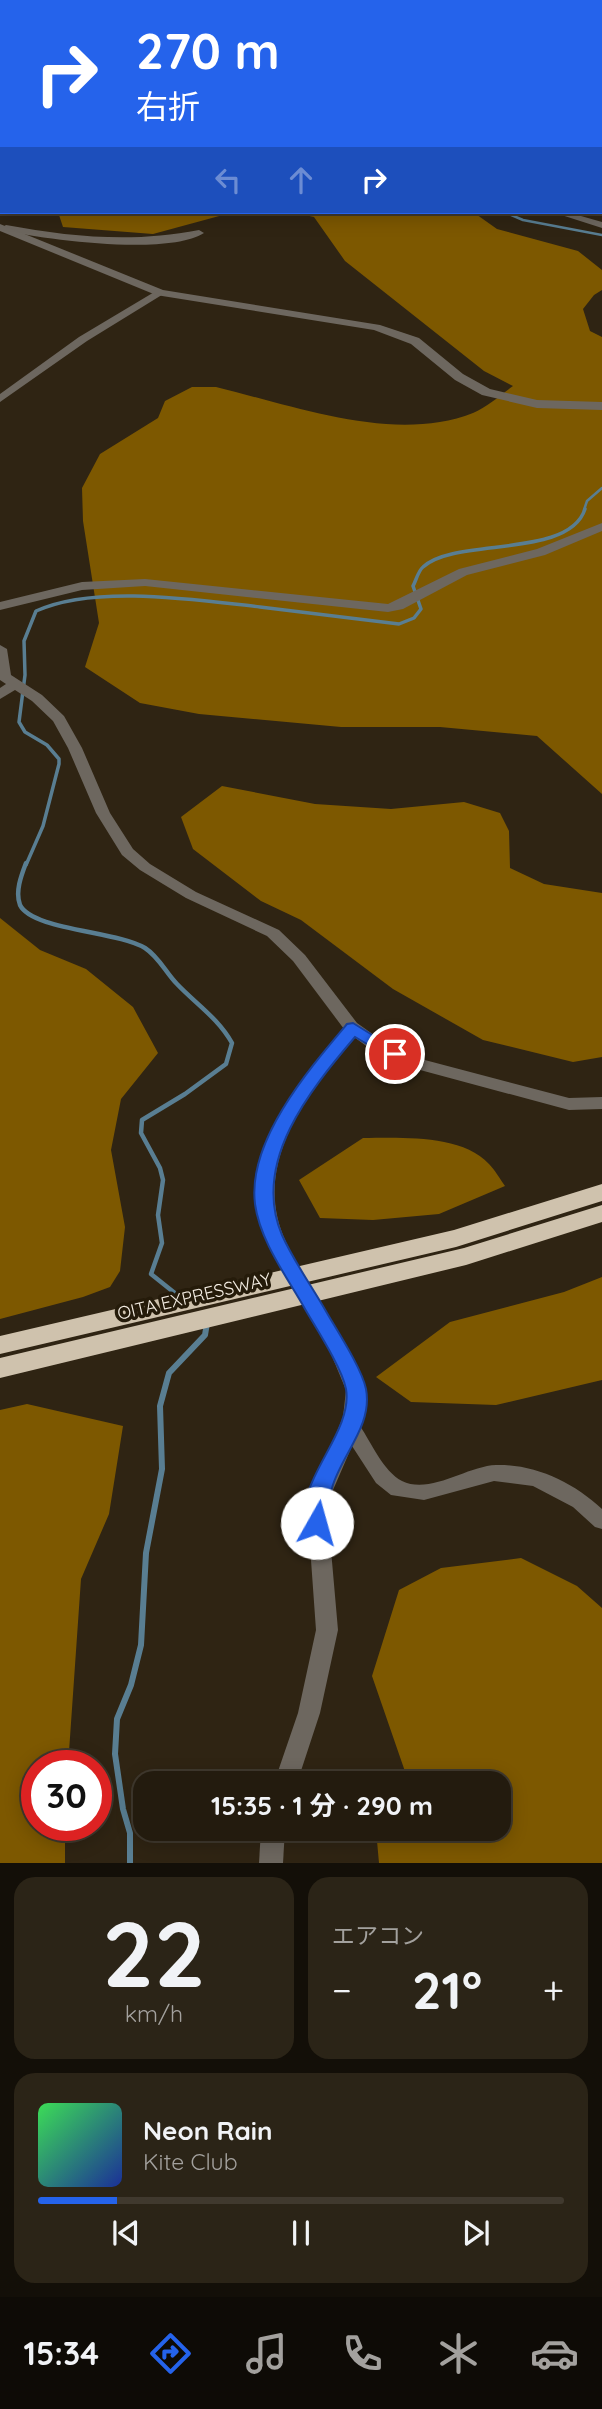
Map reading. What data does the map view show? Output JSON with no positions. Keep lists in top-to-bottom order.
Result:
{
  "streets": {
    "highway": ["OITA EXPRESSWAY"]
  },
  "page": {
    "turn": ["270 m", "右折"],
    "limit": "30",
    "trip": "15:35 · 1 分 · 290 m",
    "tile": [
      ["22", "km/h"],
      "エアコン"
    ],
    "heat": ["−", "21°", "+"],
    "song": ["Neon Rain", "Kite Club"],
    "tabs": "15:34"
  }
}
